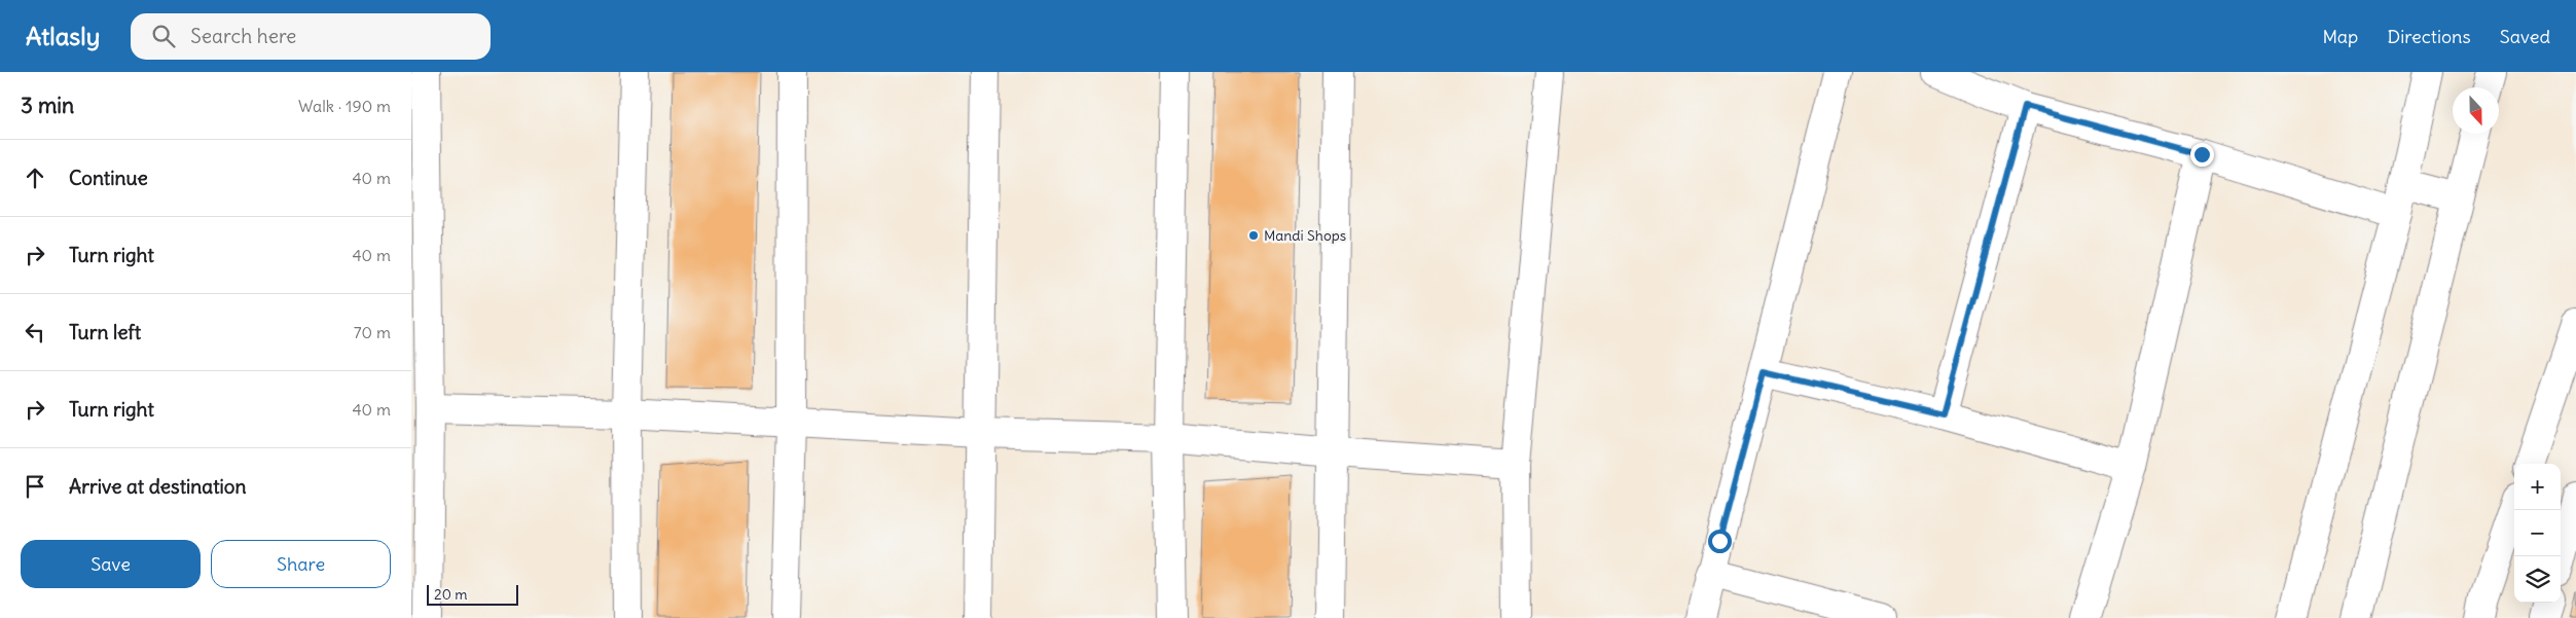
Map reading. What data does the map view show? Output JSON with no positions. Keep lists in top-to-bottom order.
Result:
{
  "places": ["Mandi Shops"],
  "scale_bar": "20 m",
  "north": "bottom",
  "page": {
    "header": "Atlasly",
    "search": "Search here",
    "nav": ["Map", "Directions", "Saved"],
    "heading": ["3 min", "Walk · 190 m"],
    "list": [
      ["Continue", "40 m"],
      ["Turn right", "40 m"],
      ["Turn left", "70 m"],
      ["Turn right", "40 m"],
      "Arrive at destination"
    ],
    "map_buttons": ["+", "−"],
    "buttons": ["Save", "Share"],
    "scale": "20 m"
  }
}
